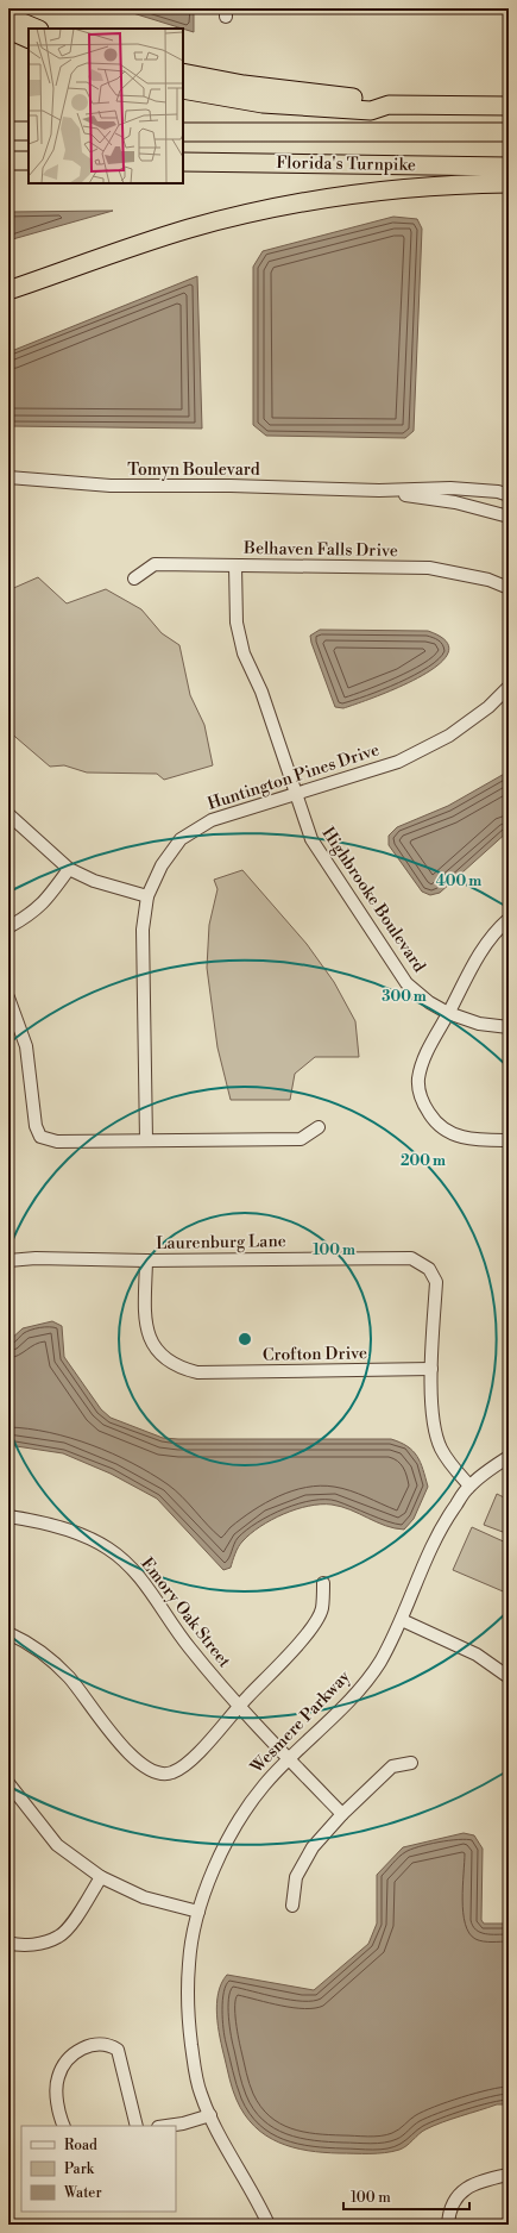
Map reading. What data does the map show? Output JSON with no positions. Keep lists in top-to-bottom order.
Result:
{
  "streets": {
    "highway": ["Florida's Turnpike"],
    "street": [
      "Tomyn Boulevard",
      "Belhaven Falls Drive",
      "Huntington Pines Drive",
      "Highbrooke Boulevard",
      "Laurenburg Lane",
      "Crofton Drive",
      "Emory Oak Street",
      "Wesmere Parkway"
    ]
  },
  "crossings": [
    ["Belhaven Falls Drive", "Highbrooke Boulevard"],
    ["Huntington Pines Drive", "Highbrooke Boulevard"],
    ["Laurenburg Lane", "Crofton Drive"],
    ["Laurenburg Lane", "Wesmere Parkway"],
    ["Emory Oak Street", "Wesmere Parkway"]
  ],
  "legend": ["Road", "Park", "Water"],
  "scale_bar": "100 m",
  "rings": [
    "400 m",
    "300 m",
    "200 m",
    "100 m"
  ]
}
